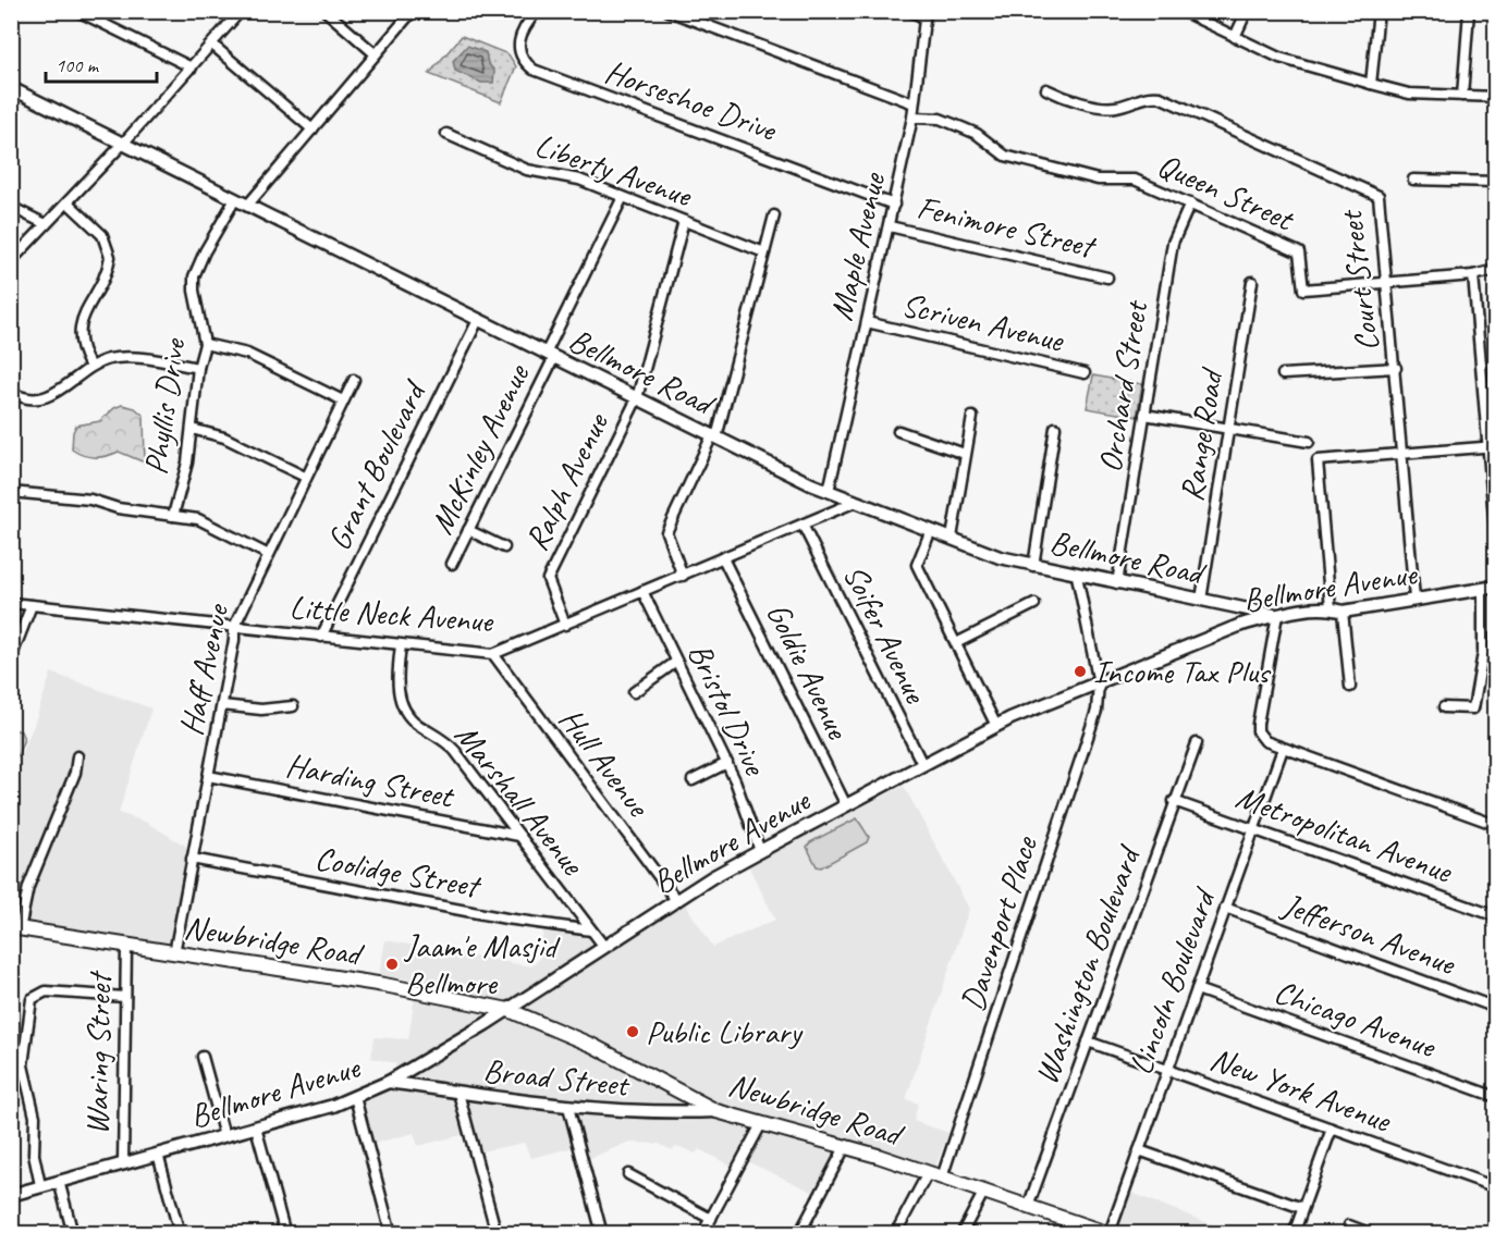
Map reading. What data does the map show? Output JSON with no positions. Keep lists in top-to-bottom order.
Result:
{
  "streets": {
    "main road": [
      "Bellmore Road",
      "Bellmore Avenue",
      "Newbridge Road",
      "Broad Street"
    ],
    "street": [
      "Horseshoe Drive",
      "Liberty Avenue",
      "Queen Street",
      "Fenimore Street",
      "Maple Avenue",
      "Court Street",
      "Scriven Avenue",
      "Orchard Street",
      "Phyllis Drive",
      "Range Road",
      "McKinley Avenue",
      "Grant Boulevard",
      "Ralph Avenue",
      "Little Neck Avenue",
      "Soifer Avenue",
      "Haff Avenue",
      "Goldie Avenue",
      "Bristol Drive",
      "Hull Avenue",
      "Harding Street",
      "Marshall Avenue",
      "Metropolitan Avenue",
      "Coolidge Street",
      "Davenport Place",
      "Jefferson Avenue",
      "Washington Boulevard",
      "Lincoln Boulevard",
      "Chicago Avenue",
      "Waring Street",
      "New York Avenue"
    ]
  },
  "crossings": [
    ["Horseshoe Drive", "Maple Avenue"],
    ["Liberty Avenue", "McKinley Avenue"],
    ["Liberty Avenue", "Ralph Avenue"],
    ["Queen Street", "Maple Avenue"],
    ["Queen Street", "Court Street"],
    ["Queen Street", "Orchard Street"],
    ["Fenimore Street", "Maple Avenue"],
    ["Maple Avenue", "Scriven Avenue"],
    ["Maple Avenue", "Bellmore Road"],
    ["Court Street", "Bellmore Avenue"],
    ["Bellmore Road", "Orchard Street"],
    ["Bellmore Road", "Phyllis Drive"],
    ["Bellmore Road", "Range Road"],
    ["Bellmore Road", "McKinley Avenue"],
    ["Bellmore Road", "Grant Boulevard"],
    ["Bellmore Road", "Ralph Avenue"],
    ["Bellmore Road", "Bellmore Avenue"],
    ["Bellmore Road", "Little Neck Avenue"],
    ["Bellmore Road", "Davenport Place"],
    ["Grant Boulevard", "Little Neck Avenue"],
    ["Ralph Avenue", "Little Neck Avenue"],
    ["Bellmore Avenue", "Soifer Avenue"],
    ["Bellmore Avenue", "Goldie Avenue"],
    ["Bellmore Avenue", "Bristol Drive"],
    ["Bellmore Avenue", "Hull Avenue"],
    ["Bellmore Avenue", "Marshall Avenue"],
    ["Bellmore Avenue", "Davenport Place"],
    ["Bellmore Avenue", "Newbridge Road"],
    ["Bellmore Avenue", "Waring Street"],
    ["Bellmore Avenue", "Broad Street"],
    ["Little Neck Avenue", "Soifer Avenue"],
    ["Little Neck Avenue", "Haff Avenue"],
    ["Little Neck Avenue", "Goldie Avenue"],
    ["Little Neck Avenue", "Bristol Drive"],
    ["Little Neck Avenue", "Hull Avenue"],
    ["Little Neck Avenue", "Marshall Avenue"],
    ["Haff Avenue", "Harding Street"],
    ["Haff Avenue", "Coolidge Street"],
    ["Haff Avenue", "Newbridge Road"],
    ["Harding Street", "Marshall Avenue"],
    ["Marshall Avenue", "Coolidge Street"],
    ["Metropolitan Avenue", "Washington Boulevard"],
    ["Metropolitan Avenue", "Lincoln Boulevard"],
    ["Davenport Place", "Newbridge Road"],
    ["Jefferson Avenue", "Lincoln Boulevard"],
    ["Newbridge Road", "Washington Boulevard"],
    ["Newbridge Road", "Lincoln Boulevard"],
    ["Newbridge Road", "Waring Street"],
    ["Newbridge Road", "Broad Street"],
    ["Washington Boulevard", "New York Avenue"],
    ["Lincoln Boulevard", "Chicago Avenue"],
    ["Lincoln Boulevard", "New York Avenue"]
  ],
  "places": ["Income Tax Plus", "Jaam'e Masjid Bellmore", "Public Library"],
  "scale_bar": "100 m"
}
